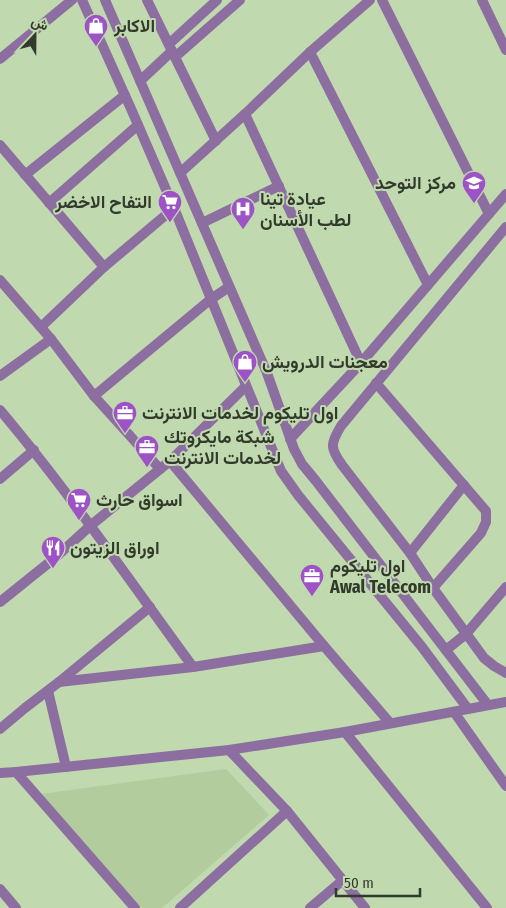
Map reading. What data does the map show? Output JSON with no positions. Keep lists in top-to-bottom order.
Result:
{
  "places": {
    "shop": ["الاكابر", "معجنات الدرويش"],
    "school or university": ["مركز التوحد"],
    "supermarket": ["التفاح الاخضر", "اسواق حارث"],
    "hospital": ["عيادة تينا لطب الأسنان"],
    "office": ["اول تليكوم لخدمات الانترنت", "شبكة مايكروتك لخدمات الانترنت", "اول تليكوم Awal Telecom"],
    "restaurant": ["اوراق الزيتون"]
  },
  "scale_bar": "50 m",
  "north": "top"
}
